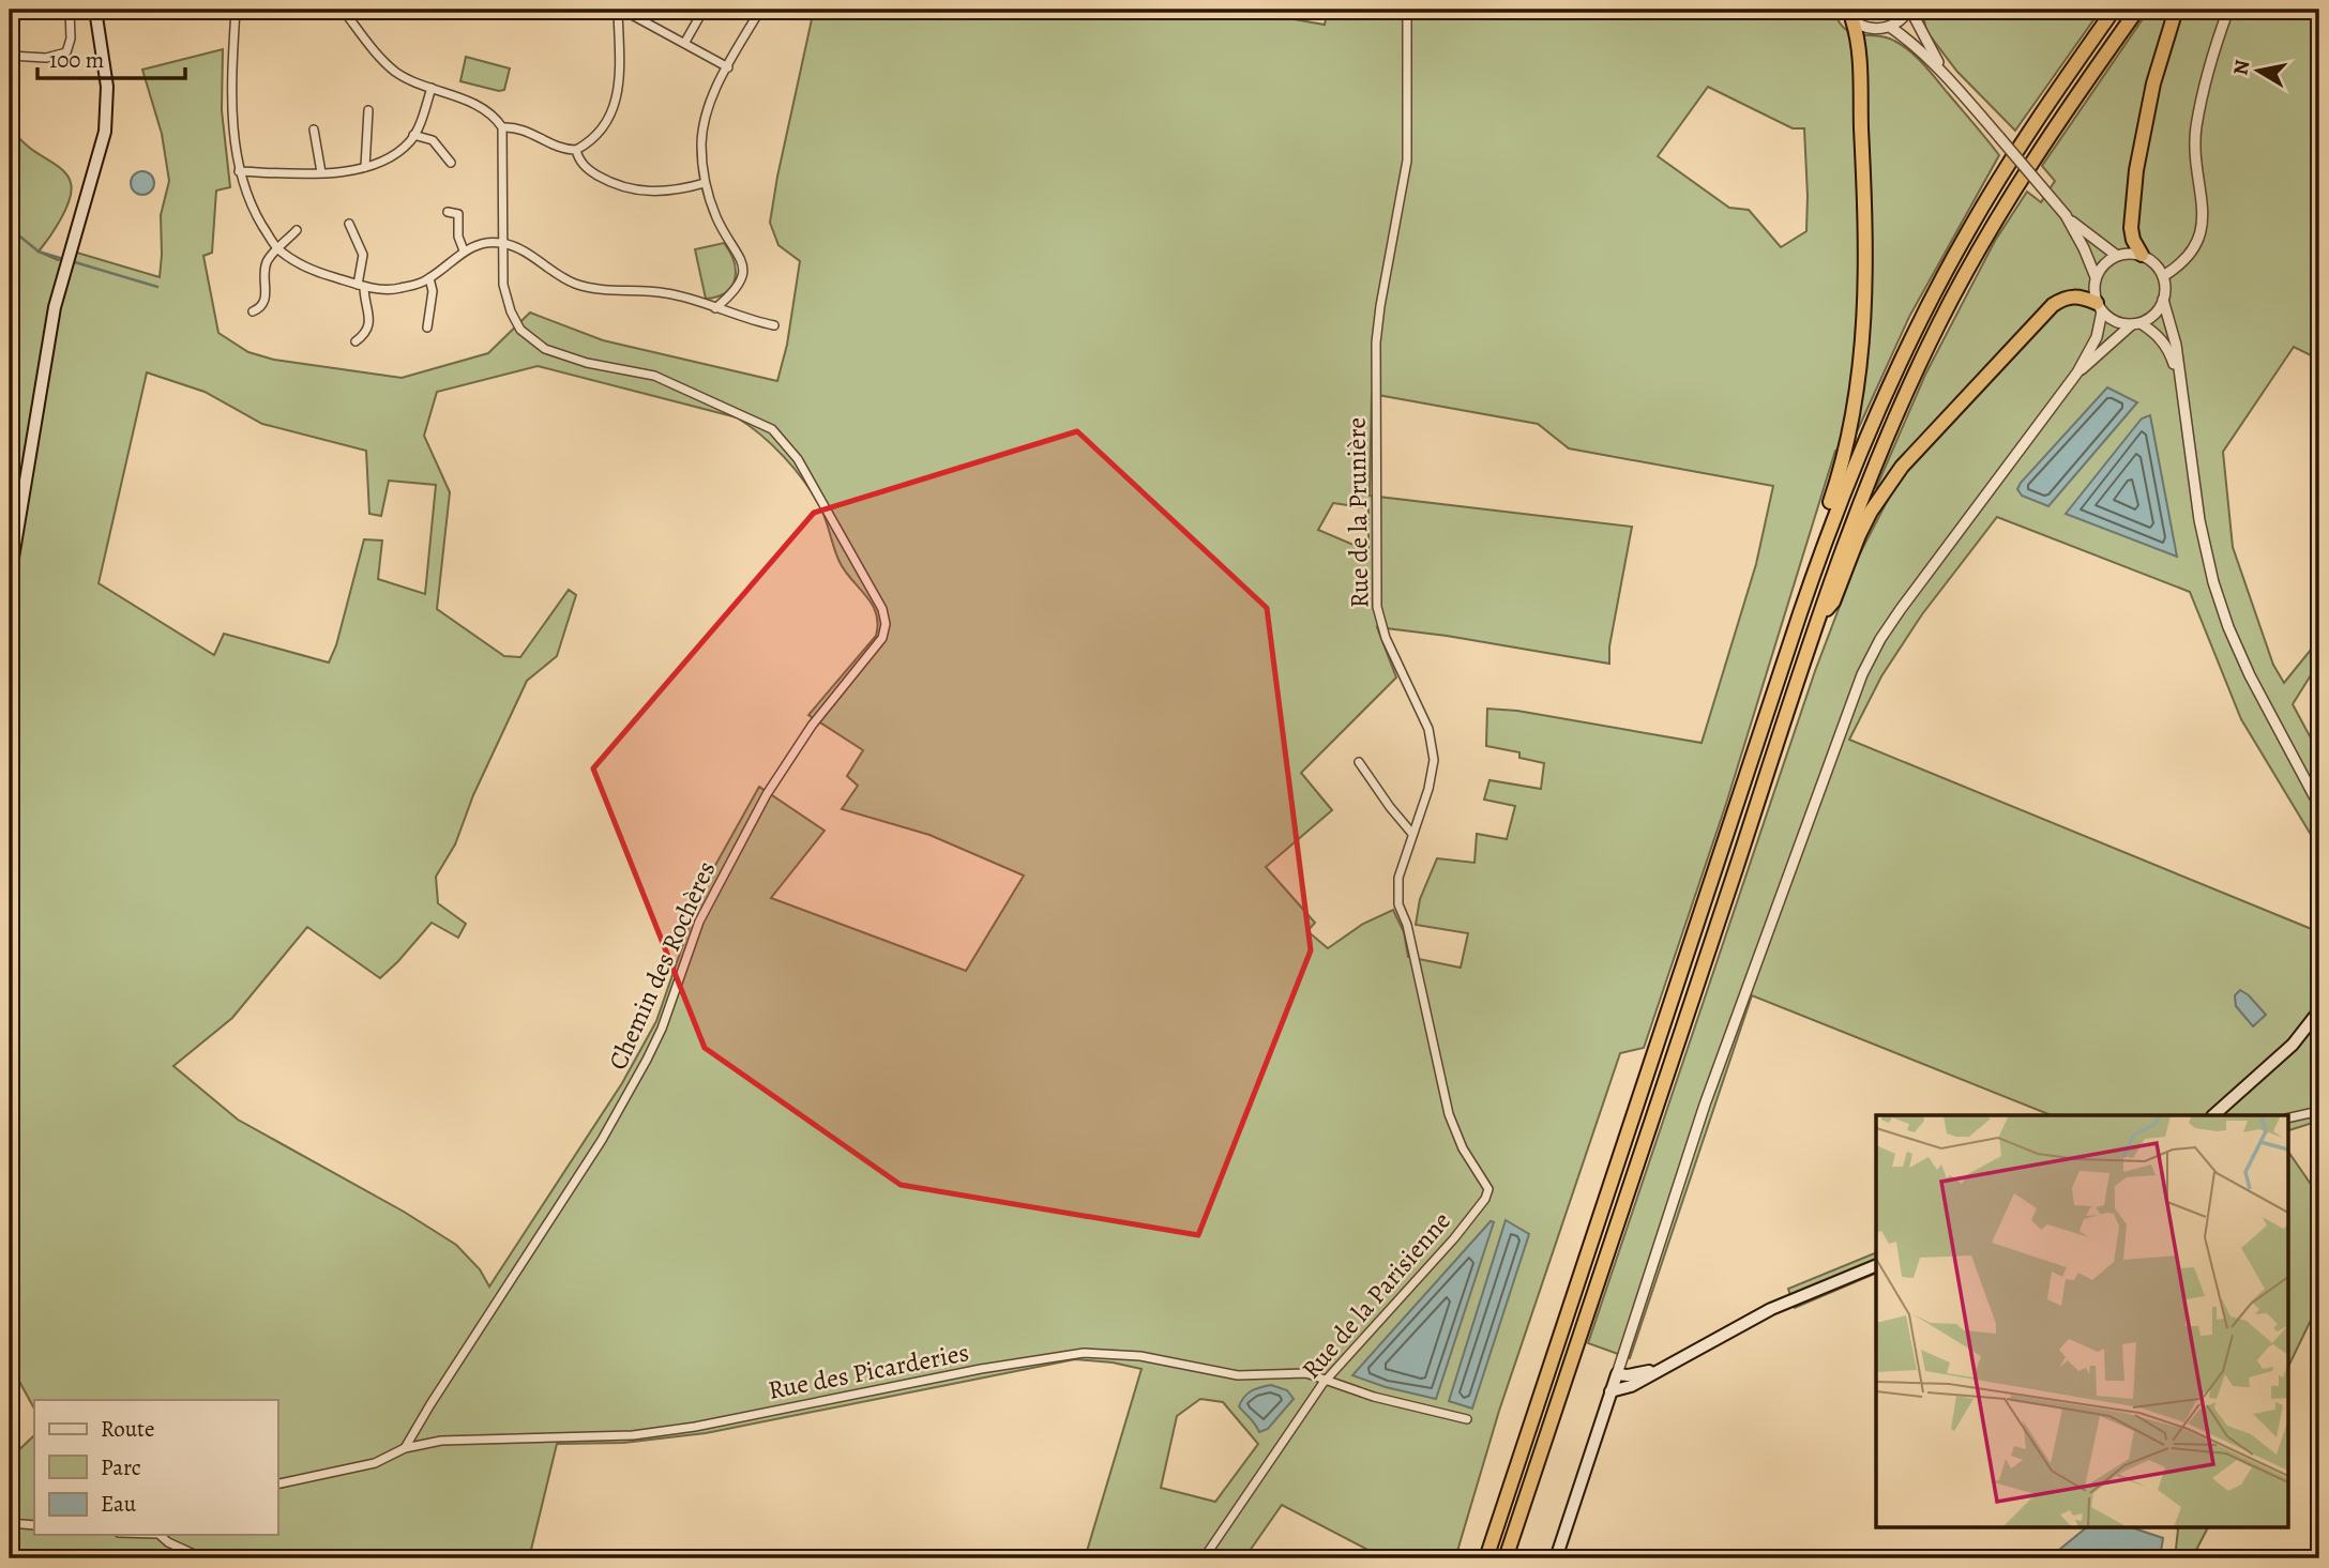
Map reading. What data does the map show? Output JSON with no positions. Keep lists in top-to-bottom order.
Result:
{
  "streets": {
    "street": [
      "Rue de la Prunière",
      "Chemin des Rochères",
      "Rue de la Parisienne",
      "Rue des Picarderies"
    ]
  },
  "crossings": [
    ["Rue de la Prunière", "Rue de la Parisienne"],
    ["Chemin des Rochères", "Rue des Picarderies"],
    ["Rue de la Parisienne", "Rue des Picarderies"]
  ],
  "legend": ["Route", "Parc", "Eau"],
  "scale_bar": "100 m",
  "north": "left"
}
